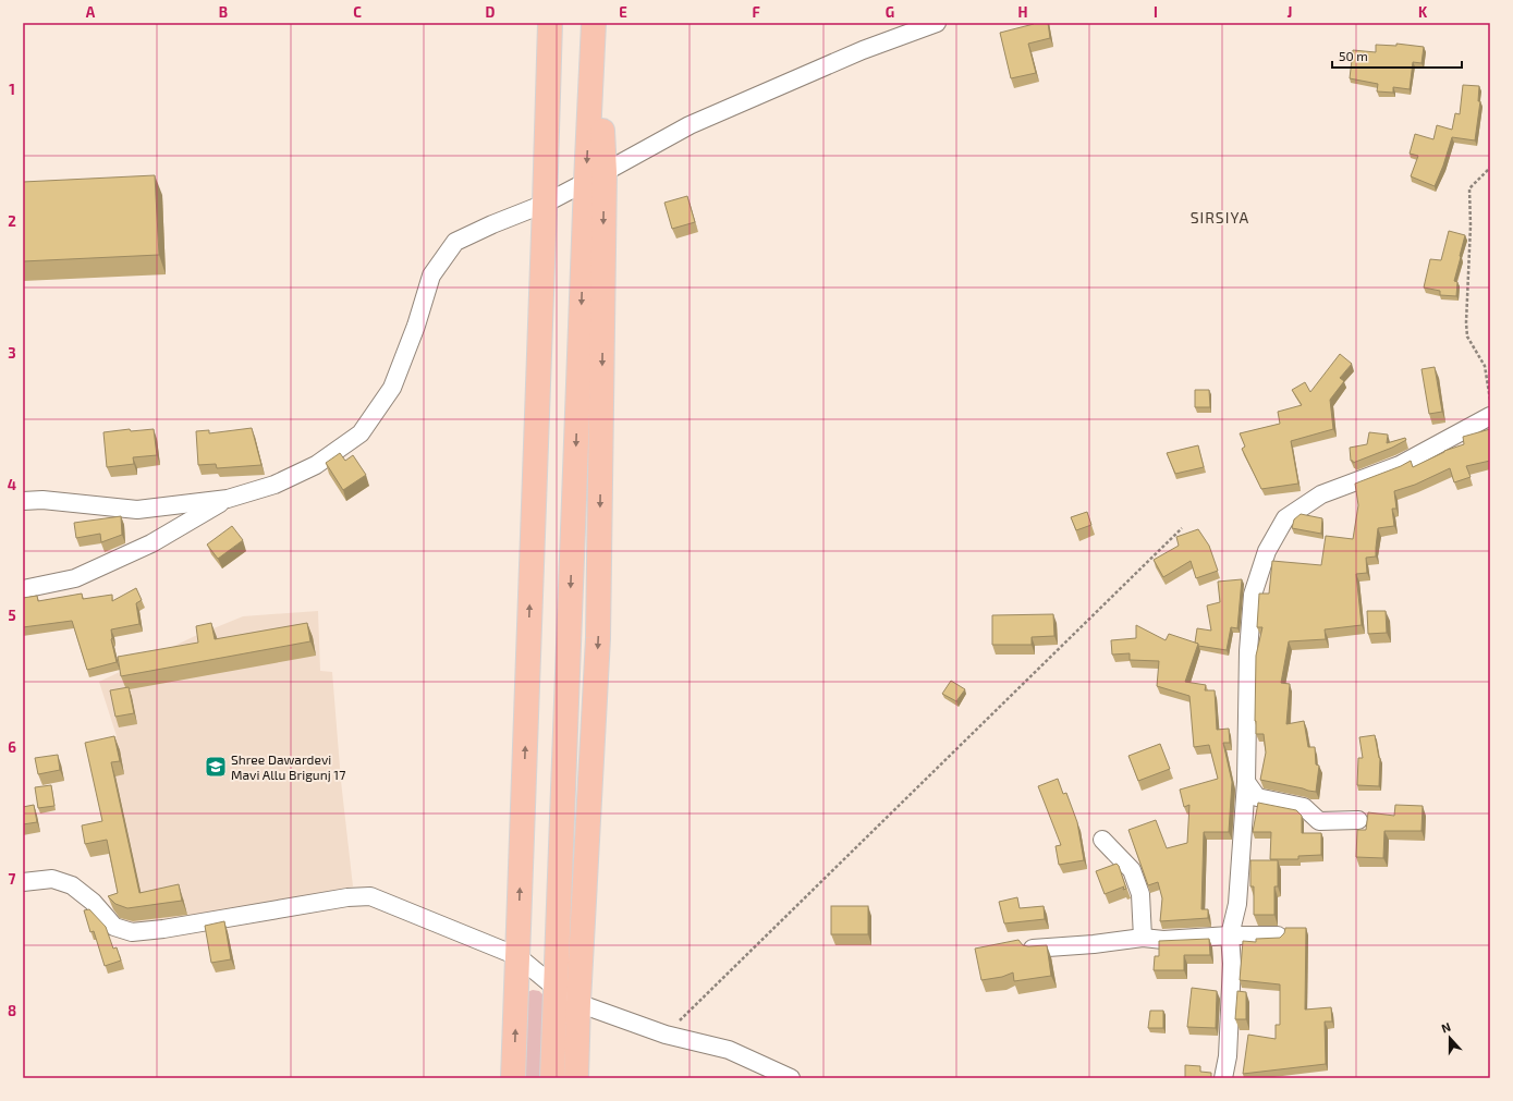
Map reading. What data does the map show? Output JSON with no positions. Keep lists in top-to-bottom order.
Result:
{
  "districts": ["SIRSIYA"],
  "places": {
    "school or university": ["Shree Dawardevi Mavi Allu Brigunj 17"]
  },
  "scale_bar": "50 m",
  "north": "top",
  "grid": {
    "columns": [
      "A",
      "B",
      "C",
      "D",
      "E",
      "F",
      "G",
      "H",
      "I",
      "J",
      "K"
    ],
    "rows": [
      "1",
      "2",
      "3",
      "4",
      "5",
      "6",
      "7",
      "8"
    ]
  }
}
